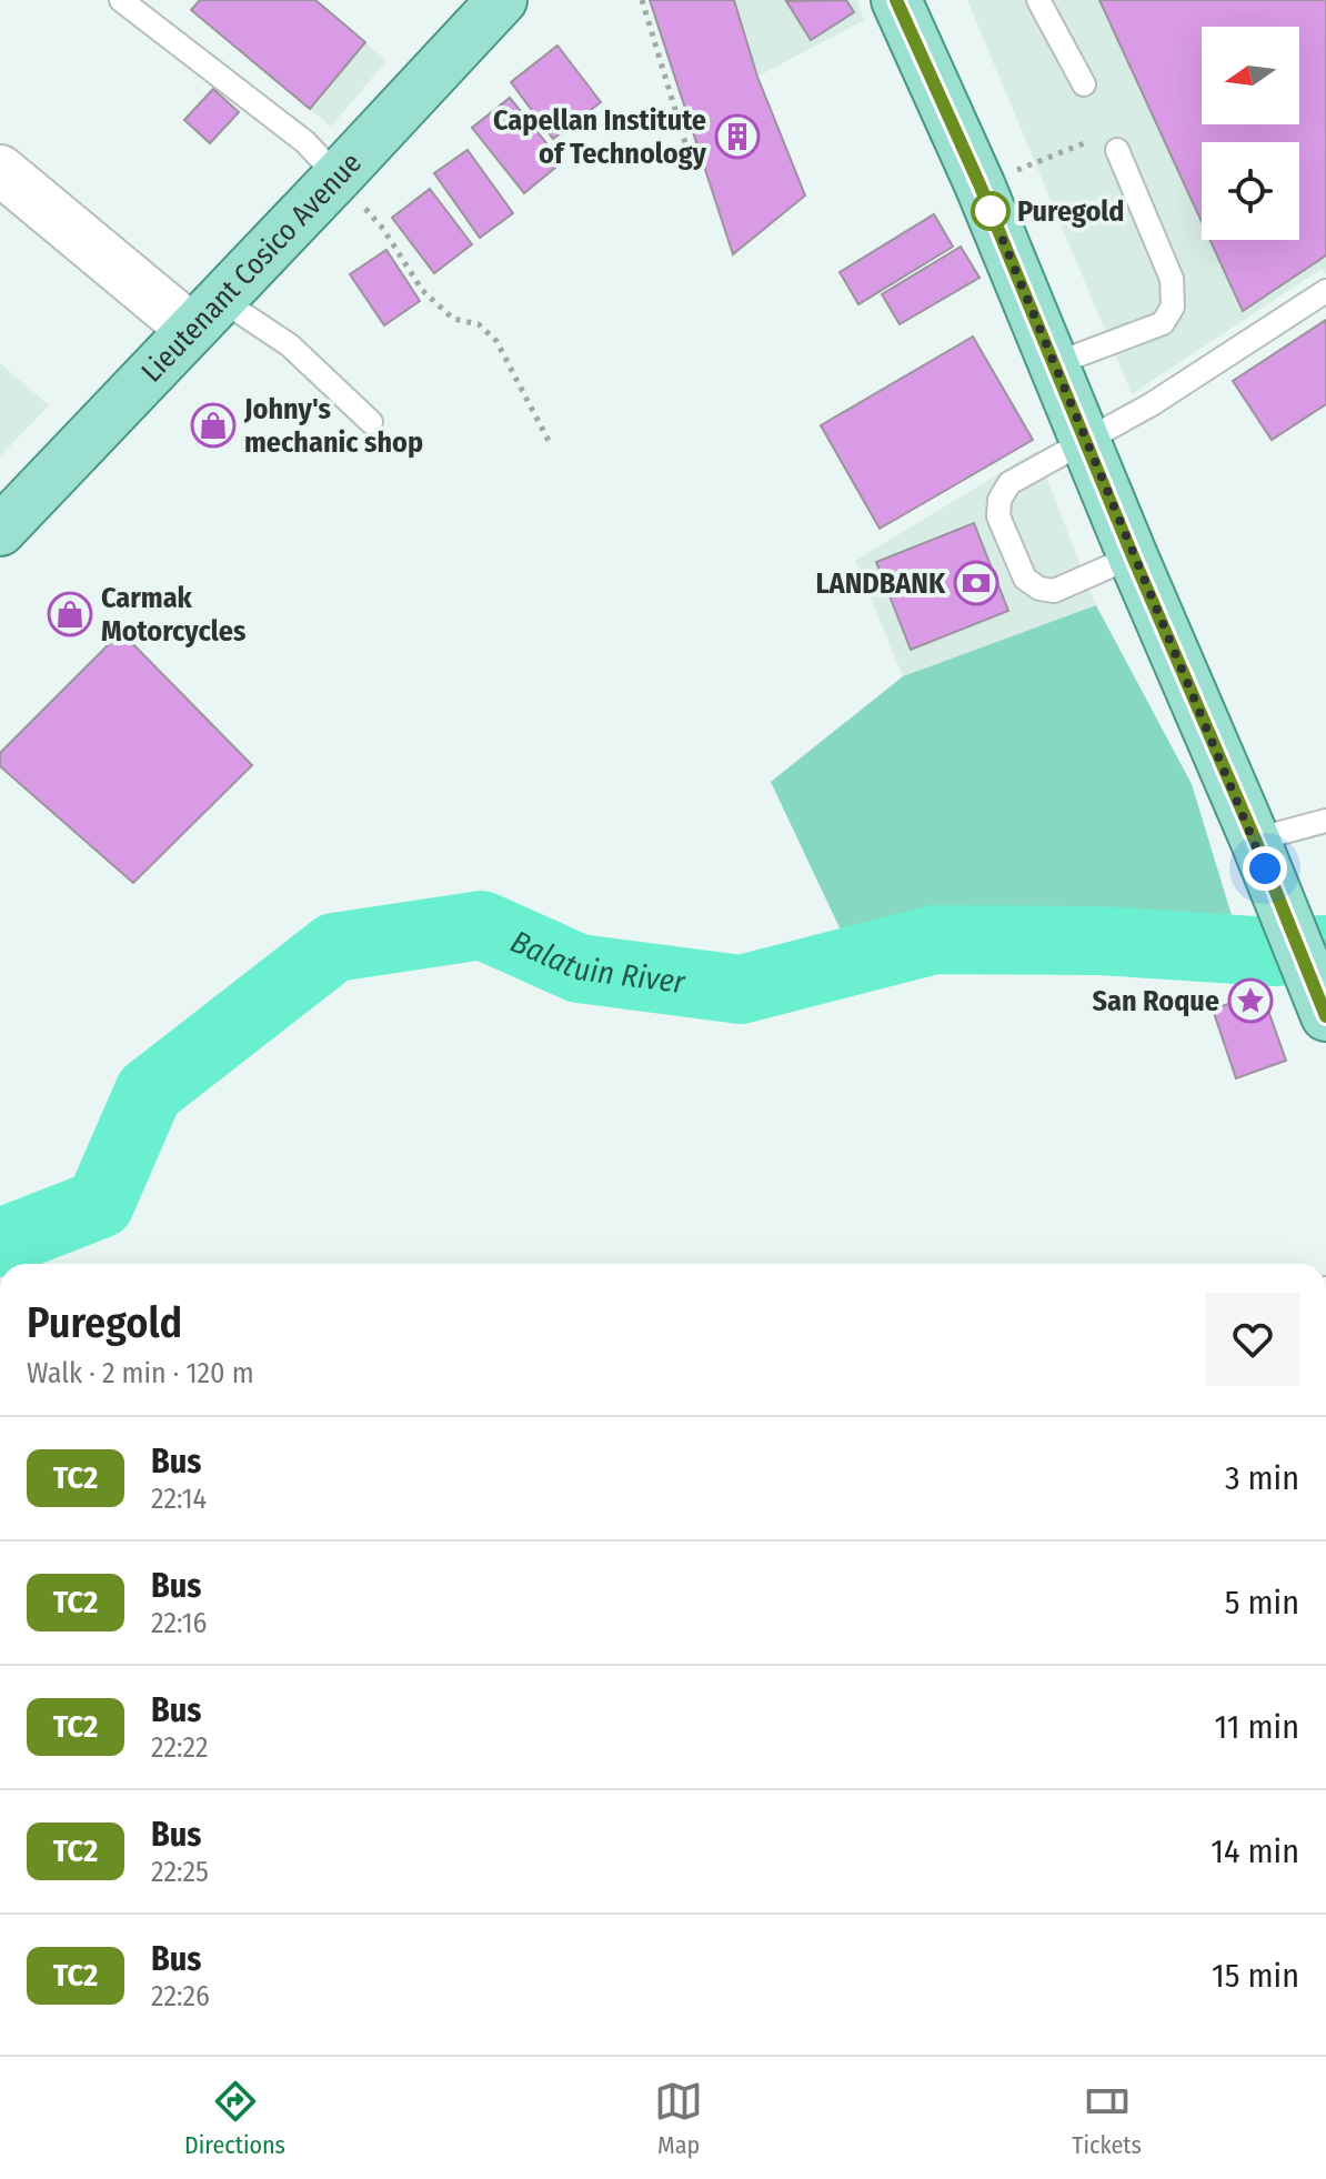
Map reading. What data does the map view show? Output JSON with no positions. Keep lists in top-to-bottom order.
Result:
{
  "streets": {
    "main road": ["Lieutenant Cosico Avenue"]
  },
  "water": ["Balatuin River"],
  "places": {
    "building": ["Capellan Institute of Technology"],
    "other": ["Puregold"],
    "shop": ["Johny's mechanic shop", "Carmak Motorcycles"],
    "bank": ["LANDBANK"],
    "place": ["San Roque"]
  },
  "lines": ["bus line TC2"],
  "north": "left",
  "page": {
    "heading": ["Puregold", "Walk · 2 min · 120 m"],
    "list": [
      {
        "mark": "TC2",
        "name": "Bus",
        "note": "22:14",
        "value": "3 min"
      },
      {
        "mark": "TC2",
        "name": "Bus",
        "note": "22:16",
        "value": "5 min"
      },
      {
        "mark": "TC2",
        "name": "Bus",
        "note": "22:22",
        "value": "11 min"
      },
      {
        "mark": "TC2",
        "name": "Bus",
        "note": "22:25",
        "value": "14 min"
      },
      {
        "mark": "TC2",
        "name": "Bus",
        "note": "22:26",
        "value": "15 min"
      }
    ],
    "tabs": ["Directions", "Map", "Tickets"]
  }
}
